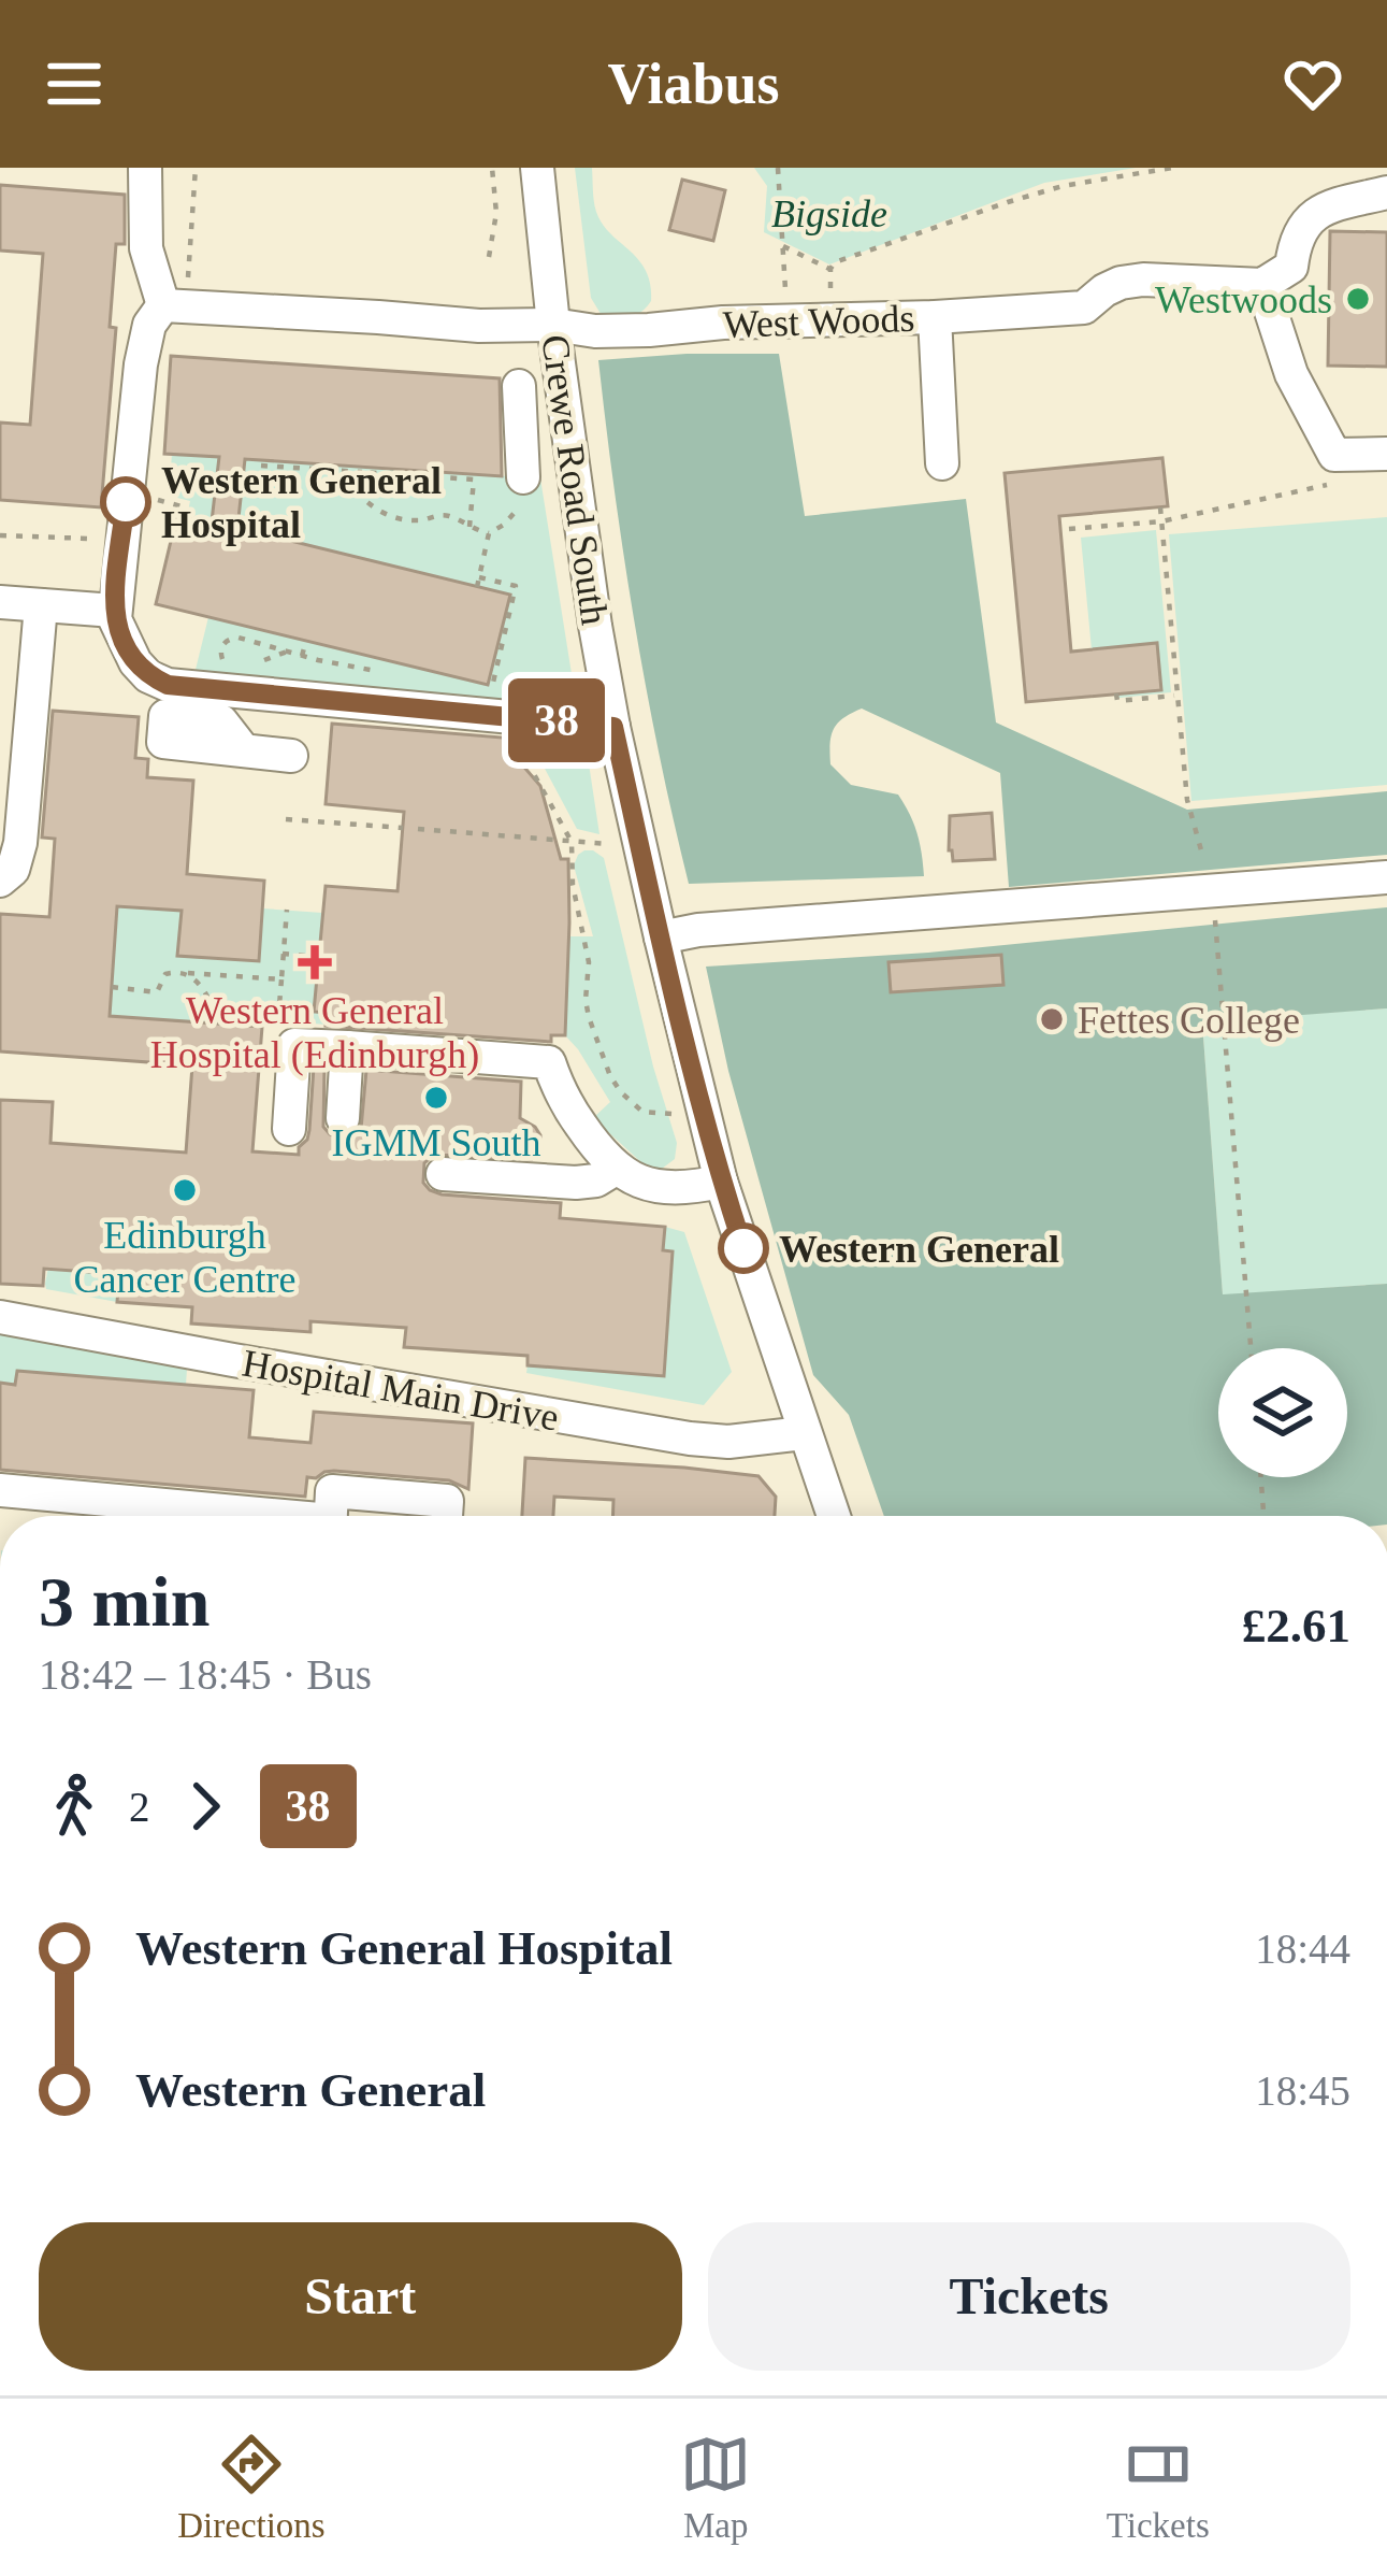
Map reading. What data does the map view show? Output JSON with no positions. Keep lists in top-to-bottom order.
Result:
{
  "streets": {
    "street": ["West Woods", "Crewe Road South", "Hospital Main Drive"]
  },
  "crossings": [
    ["West Woods", "Crewe Road South"],
    ["Crewe Road South", "Hospital Main Drive"]
  ],
  "parks": ["Bigside"],
  "places": {
    "other": [
      "Westwoods",
      "Western General Hospital",
      "Fettes College",
      "IGMM South",
      "Edinburgh Cancer Centre",
      "Western General"
    ],
    "health": ["Western General Hospital (Edinburgh)"]
  },
  "lines": ["bus line 38"],
  "page": {
    "header": "Viabus",
    "on_map": "38",
    "heading": ["3 min", "18:42 – 18:45 · Bus", "£2.61"],
    "legs": ["2", "38"],
    "list": [
      {
        "name": "Western General Hospital",
        "value": "18:44"
      },
      {
        "name": "Western General",
        "value": "18:45"
      }
    ],
    "buttons": ["Start", "Tickets"],
    "tabs": ["Directions", "Map", "Tickets"]
  }
}
